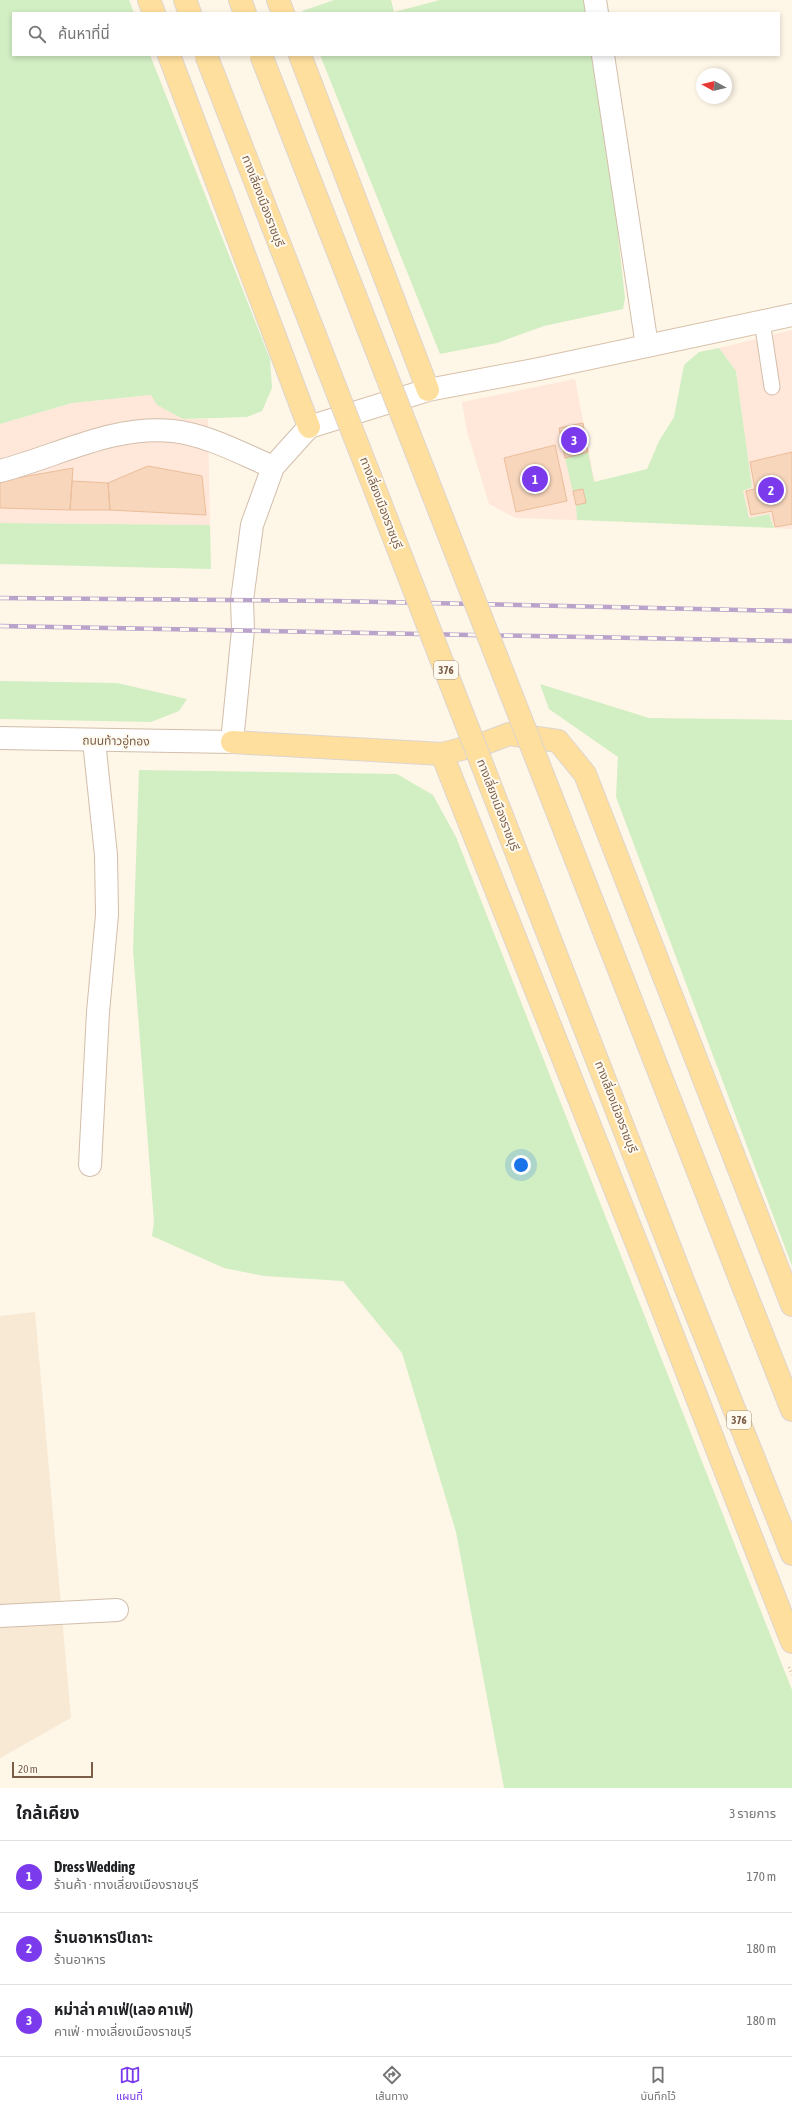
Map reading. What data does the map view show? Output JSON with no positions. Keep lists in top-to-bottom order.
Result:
{
  "streets": {
    "main road": ["ทางเลี่ยงเมืองราชบุรี", "376"],
    "street": ["ถนนท้าวอู่ทอง"]
  },
  "scale_bar": "20 m",
  "north": "left",
  "page": {
    "search": "ค้นหาที่นี่",
    "pins": ["3", "1", "2"],
    "scale": "20 m",
    "heading": ["ใกล้เคียง", "3 รายการ"],
    "list": [
      {
        "mark": "1",
        "name": "Dress Wedding",
        "note": "ร้านค้า · ทางเลี่ยงเมืองราชบุรี",
        "value": "170 m"
      },
      {
        "mark": "2",
        "name": "ร้านอาหารปีเถาะ",
        "note": "ร้านอาหาร",
        "value": "180 m"
      },
      {
        "mark": "3",
        "name": "หม่าล่า คาเฟ่(เลอ คาเฟ่)",
        "note": "คาเฟ่ · ทางเลี่ยงเมืองราชบุรี",
        "value": "180 m"
      }
    ],
    "nav": ["แผนที่", "เส้นทาง", "บันทึกไว้"]
  }
}
